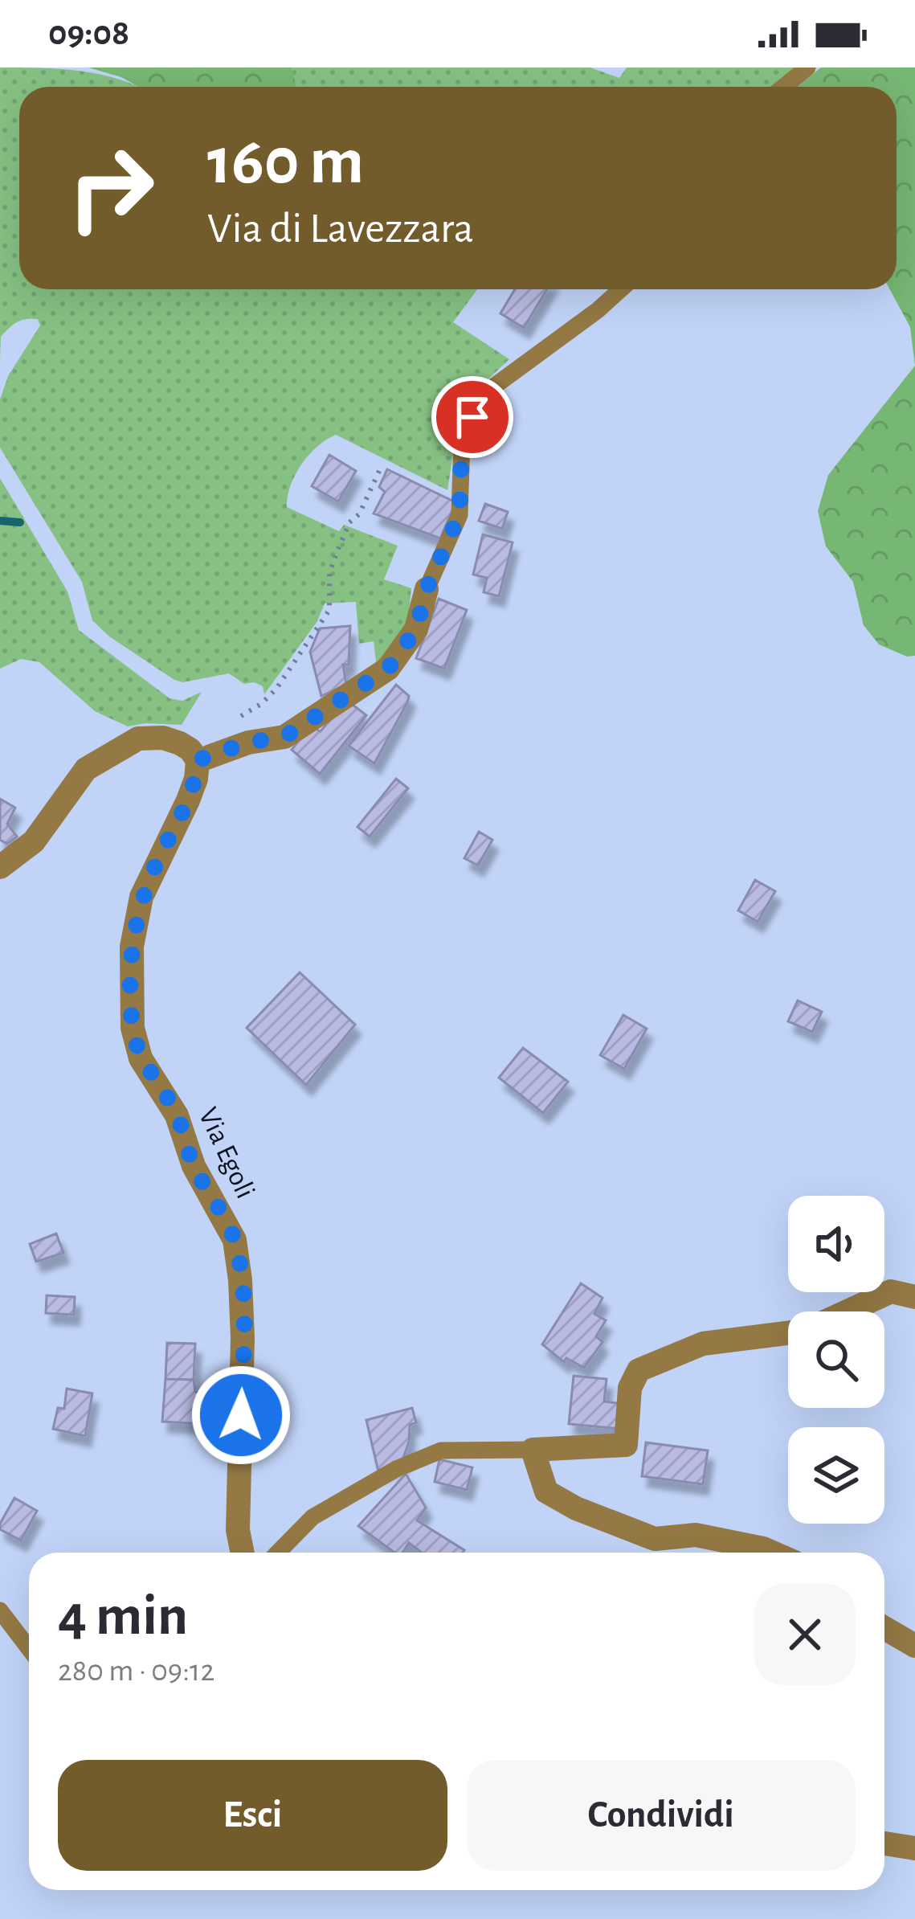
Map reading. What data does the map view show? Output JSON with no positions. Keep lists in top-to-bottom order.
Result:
{
  "streets": {
    "street": ["Via Egoli"]
  },
  "page": {
    "status": "09:08",
    "turn": ["160 m", "Via di Lavezzara"],
    "heading": ["4 min", "280 m · 09:12"],
    "buttons": ["Esci", "Condividi"]
  }
}
